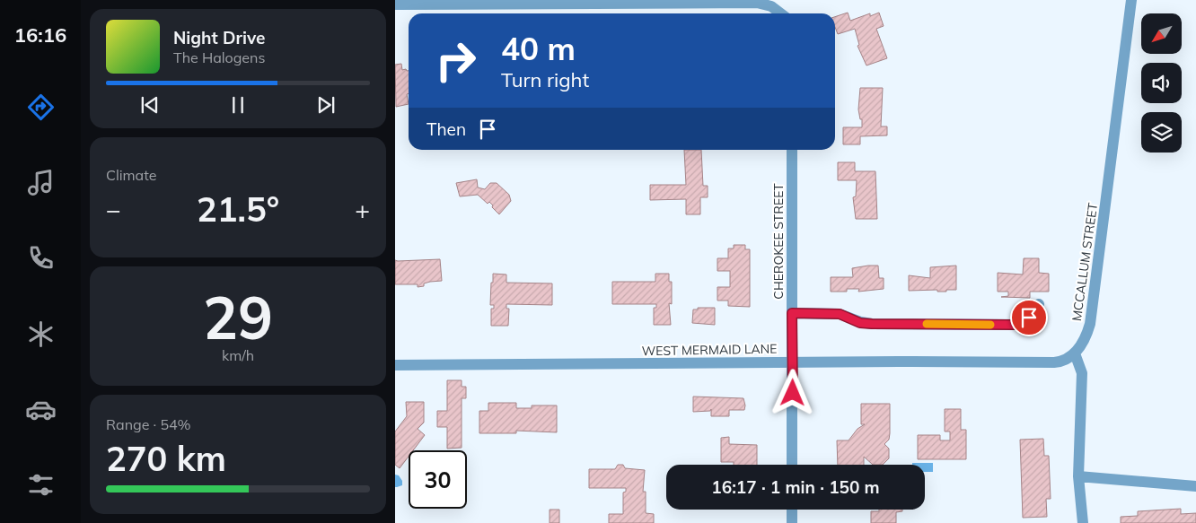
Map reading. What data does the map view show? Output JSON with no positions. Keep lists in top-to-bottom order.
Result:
{
  "streets": {
    "street": ["CHEROKEE STREET", "MCCALLUM STREET", "WEST MERMAID LANE"]
  },
  "crossings": [
    ["CHEROKEE STREET", "WEST MERMAID LANE"],
    ["MCCALLUM STREET", "WEST MERMAID LANE"]
  ],
  "north": "bottom left",
  "page": {
    "tabs": "16:16",
    "turn": ["40 m", "Turn right"],
    "song": ["Night Drive", "The Halogens"],
    "then": "Then",
    "tile": [
      "Climate",
      ["29", "km/h"],
      ["Range · 54%", "270 km"]
    ],
    "heat": ["−", "21.5°", "+"],
    "limit": "30",
    "trip": "16:17 · 1 min · 150 m"
  }
}
